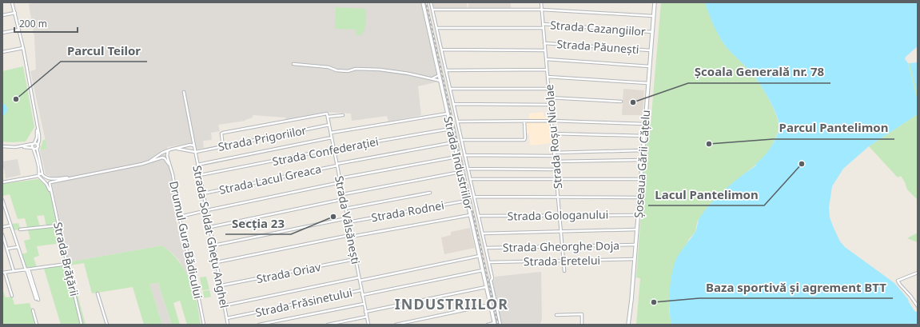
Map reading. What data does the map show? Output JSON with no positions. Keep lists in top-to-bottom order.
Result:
{
  "streets": {
    "main road": ["Strada Industriilor", "Șoseaua Gării Cățelu"],
    "street": [
      "Strada Cazangiilor",
      "Strada Păunești",
      "Strada Roșu Nicolae",
      "Strada Prigoriilor",
      "Strada Confederației",
      "Strada Lacul Greaca",
      "Strada Rodnei",
      "Strada Gologanului",
      "Strada Vâlsănești",
      "Strada Soldat Ghețu Anghel",
      "Drumul Gura Bădicului",
      "Strada Gheorghe Doja",
      "Strada Brățării",
      "Strada Eretelui",
      "Strada Oriav",
      "Strada Frăsinetului"
    ]
  },
  "crossings": [
    ["Strada Cazangiilor", "Strada Roșu Nicolae"],
    ["Strada Cazangiilor", "Șoseaua Gării Cățelu"],
    ["Strada Păunești", "Strada Roșu Nicolae"],
    ["Strada Păunești", "Șoseaua Gării Cățelu"],
    ["Strada Roșu Nicolae", "Strada Gologanului"],
    ["Strada Roșu Nicolae", "Strada Gheorghe Doja"],
    ["Strada Roșu Nicolae", "Strada Eretelui"],
    ["Strada Prigoriilor", "Strada Vâlsănești"],
    ["Strada Prigoriilor", "Strada Soldat Ghețu Anghel"],
    ["Strada Confederației", "Strada Industriilor"],
    ["Strada Confederației", "Strada Vâlsănești"],
    ["Strada Confederației", "Strada Soldat Ghețu Anghel"],
    ["Strada Industriilor", "Strada Lacul Greaca"],
    ["Strada Industriilor", "Strada Rodnei"],
    ["Șoseaua Gării Cățelu", "Strada Gologanului"],
    ["Șoseaua Gării Cățelu", "Strada Gheorghe Doja"],
    ["Șoseaua Gării Cățelu", "Strada Eretelui"],
    ["Strada Lacul Greaca", "Strada Vâlsănești"],
    ["Strada Lacul Greaca", "Strada Soldat Ghețu Anghel"],
    ["Strada Rodnei", "Strada Vâlsănești"],
    ["Strada Vâlsănești", "Strada Oriav"],
    ["Strada Vâlsănești", "Strada Frăsinetului"],
    ["Strada Soldat Ghețu Anghel", "Strada Oriav"],
    ["Strada Soldat Ghețu Anghel", "Strada Frăsinetului"]
  ],
  "districts": ["INDUSTRIILOR"],
  "places": [
    "Parcul Teilor",
    "Școala Generală nr. 78",
    "Parcul Pantelimon",
    "Lacul Pantelimon",
    "Secția 23",
    "Baza sportivă și agrement BTT"
  ],
  "scale_bar": "200 m"
}
